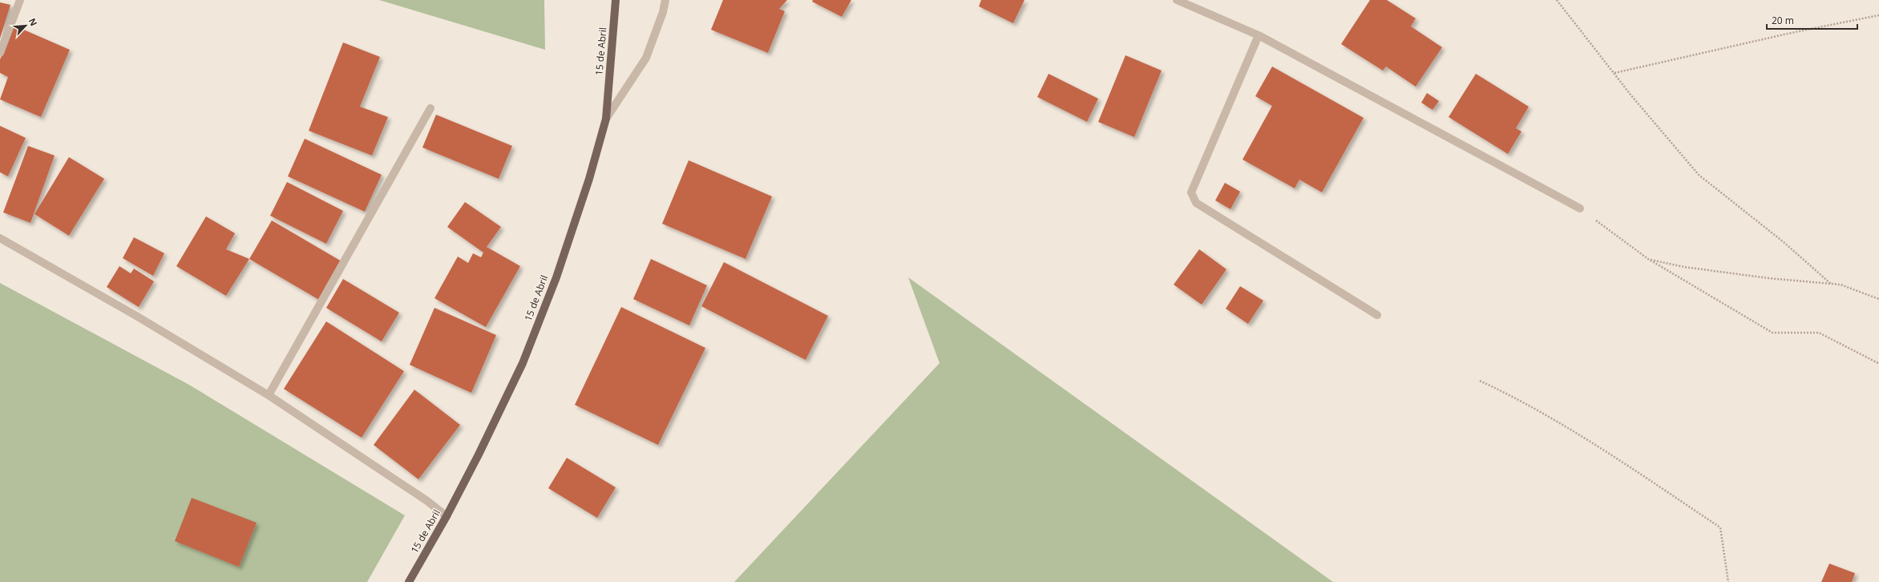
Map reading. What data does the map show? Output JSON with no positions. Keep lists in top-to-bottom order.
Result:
{
  "streets": {
    "main road": ["15 de Abril"]
  },
  "scale_bar": "20 m",
  "north": "top right"
}
